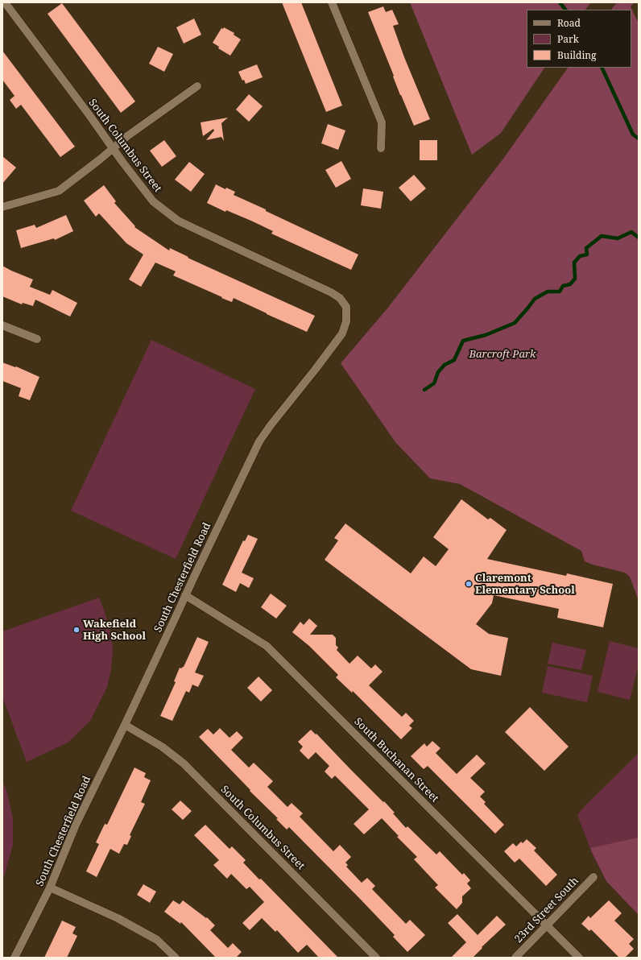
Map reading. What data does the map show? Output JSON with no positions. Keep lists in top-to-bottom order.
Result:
{
  "streets": {
    "street": [
      "South Columbus Street",
      "South Chesterfield Road",
      "South Buchanan Street",
      "23rd Street South"
    ]
  },
  "crossings": [
    ["South Columbus Street", "South Chesterfield Road"],
    ["South Chesterfield Road", "South Buchanan Street"],
    ["South Buchanan Street", "23rd Street South"]
  ],
  "parks": ["Barcroft Park"],
  "places": ["Claremont Elementary School", "Wakefield High School"],
  "legend": ["Road", "Park", "Building"]
}
